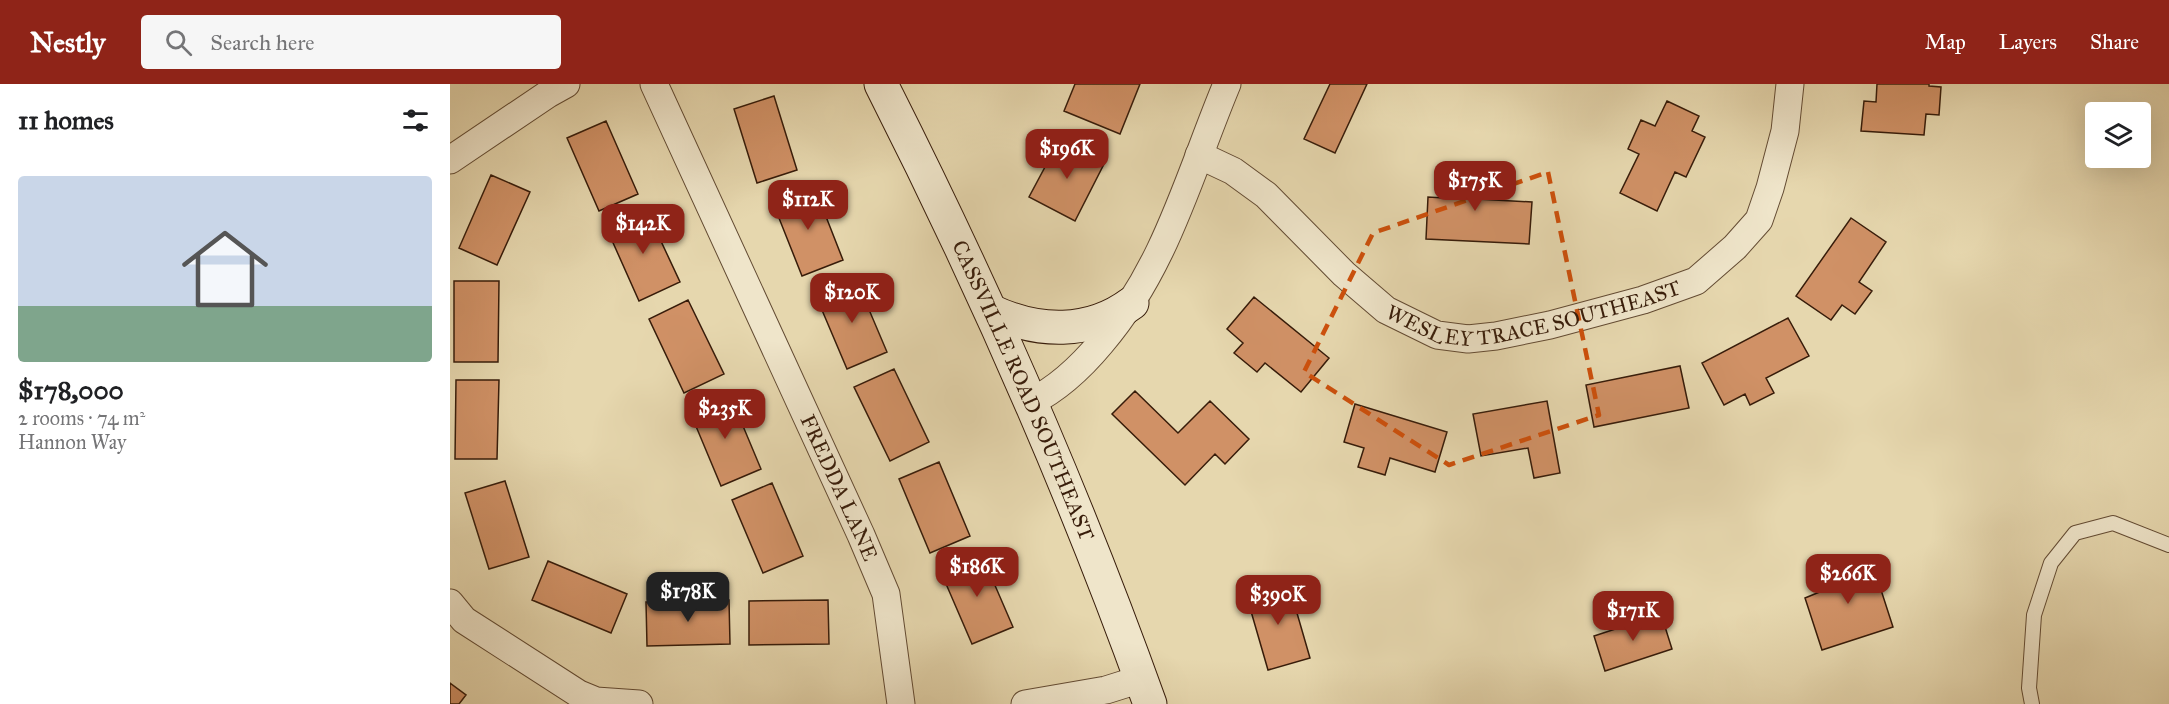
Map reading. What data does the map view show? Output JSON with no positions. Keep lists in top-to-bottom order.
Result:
{
  "streets": {
    "main road": ["CASSVILLE ROAD SOUTHEAST"],
    "street": ["WESLEY TRACE SOUTHEAST", "FREDDA LANE"]
  },
  "page": {
    "header": "Nestly",
    "search": "Search here",
    "nav": ["Map", "Layers", "Share"],
    "heading": "11 homes",
    "price": [
      "$196K",
      "$175K",
      "$112K",
      "$142K",
      "$120K",
      "$235K",
      "$186K",
      "$266K",
      "$178K",
      "$390K",
      "$171K"
    ],
    "list": [
      {
        "name": "$178,000",
        "note": "2 rooms · 74 m² · Hannon Way"
      }
    ]
  }
}
